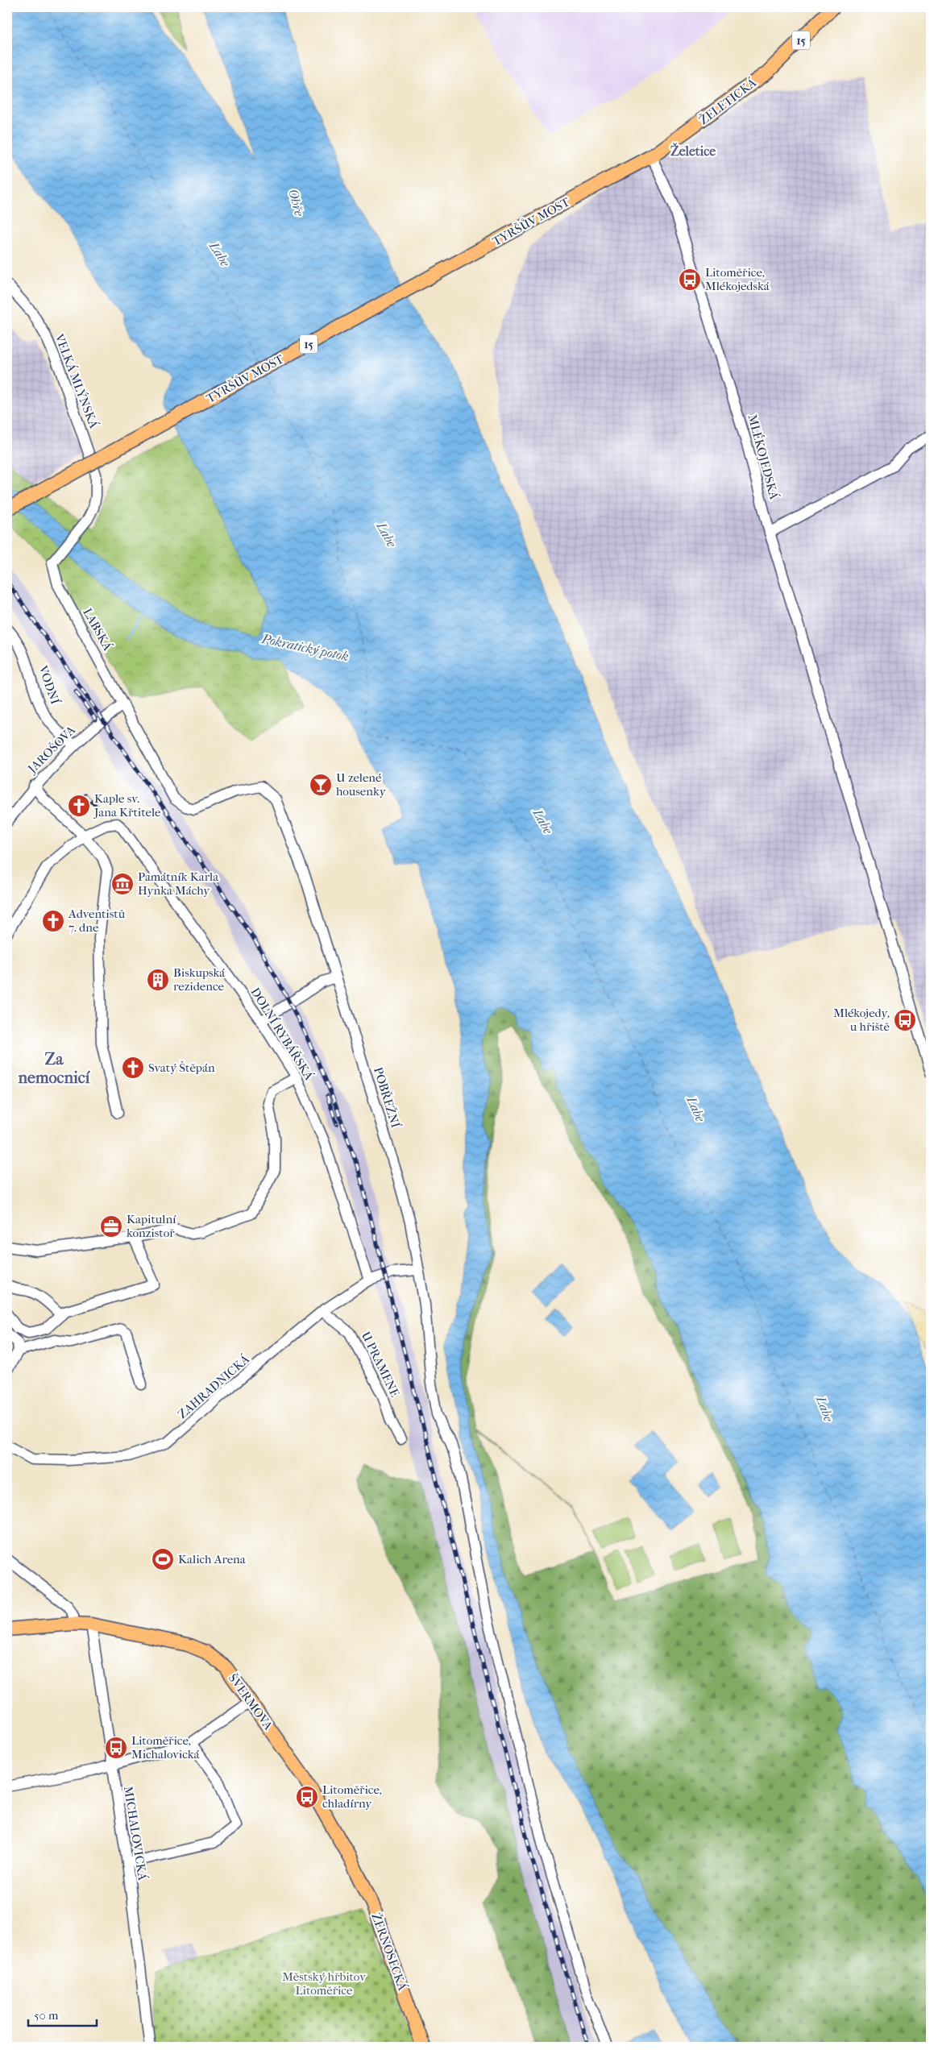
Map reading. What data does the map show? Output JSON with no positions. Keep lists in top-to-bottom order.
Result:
{
  "streets": {
    "main road": [
      "15",
      "ŽELETICKÁ",
      "TYRŠŮV MOST",
      "ŠVERMOVA",
      "ŽERNOSECKÁ"
    ],
    "street": [
      "VELKÁ MLÝNSKÁ",
      "MLÉKOJEDSKÁ",
      "LABSKÁ",
      "VODNÍ",
      "JAROŠOVA",
      "DOLNÍ RYBÁŘSKÁ",
      "POBŘEŽNÍ",
      "U PRAMENE",
      "ZAHRADNICKÁ",
      "MICHALOVICKÁ"
    ]
  },
  "crossings": [
    ["ŽELETICKÁ", "TYRŠŮV MOST"],
    ["ŽELETICKÁ", "MLÉKOJEDSKÁ"],
    ["VELKÁ MLÝNSKÁ", "LABSKÁ"],
    ["LABSKÁ", "JAROŠOVA"],
    ["LABSKÁ", "POBŘEŽNÍ"],
    ["VODNÍ", "JAROŠOVA"],
    ["DOLNÍ RYBÁŘSKÁ", "ZAHRADNICKÁ"],
    ["POBŘEŽNÍ", "ZAHRADNICKÁ"],
    ["U PRAMENE", "ZAHRADNICKÁ"],
    ["ŠVERMOVA", "MICHALOVICKÁ"],
    ["ŠVERMOVA", "ŽERNOSECKÁ"]
  ],
  "districts": ["Želetice", "Za nemocnicí"],
  "water": ["Ohře", "Labe", "Pokratický potok"],
  "parks": ["Městský hřbitov Litoměřice"],
  "places": {
    "bus stop": [
      "Litoměřice, Mlékojedská",
      "Mlékojedy, u hřiště",
      "Litoměřice, Michalovická",
      "Litoměřice, chladírny"
    ],
    "bar": ["U zelené housenky"],
    "church": ["Kaple sv. Jana Křtitele", "Adventistů 7. dne", "Svatý Štěpán"],
    "museum": ["Památník Karla Hynka Máchy"],
    "building": ["Biskupská rezidence"],
    "office": ["Kapitulní konzistoř"],
    "sports": ["Kalich Arena"]
  },
  "scale_bar": "50 m"
}
